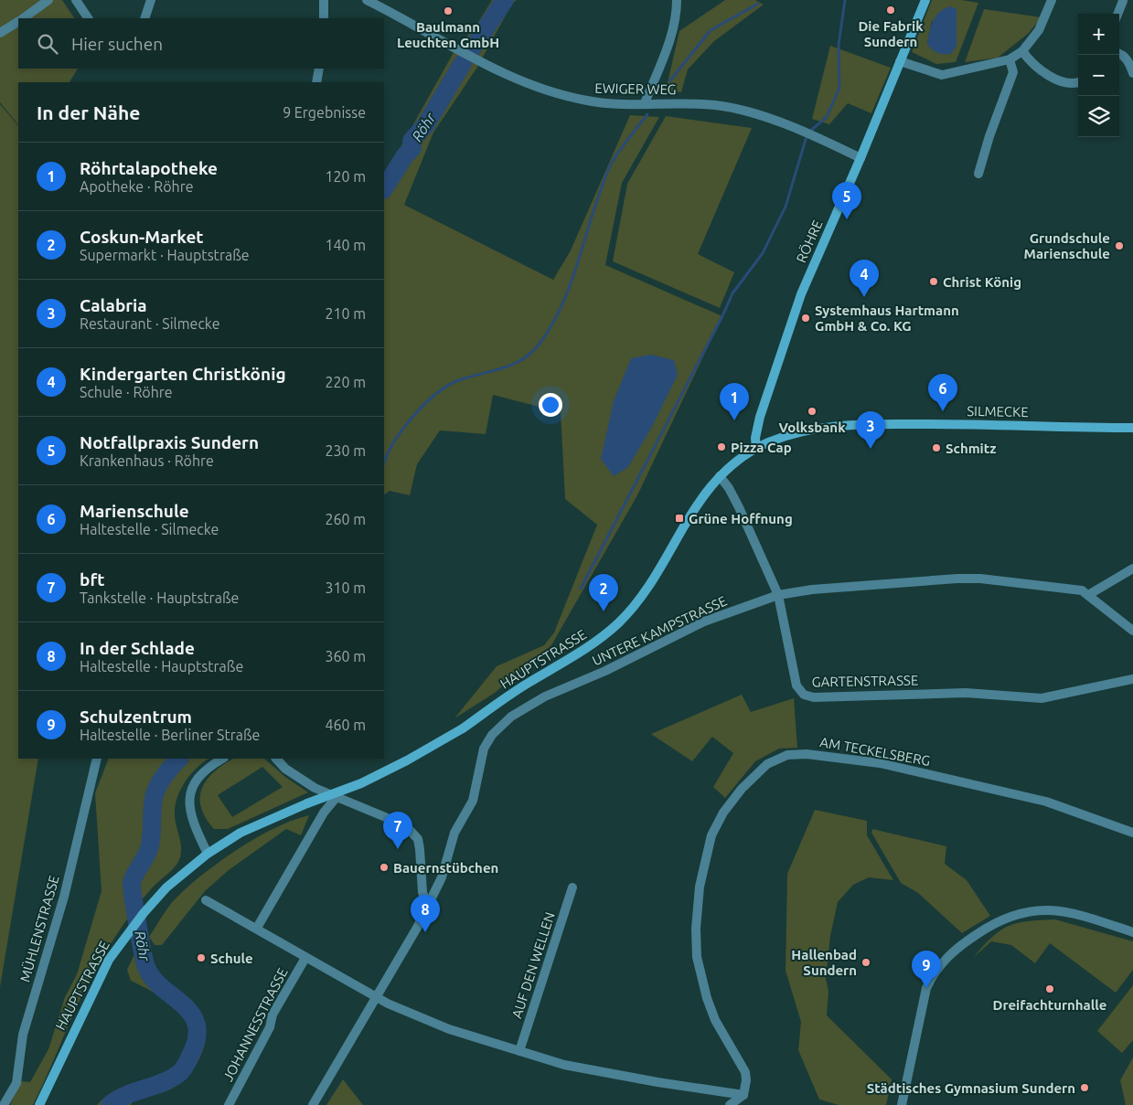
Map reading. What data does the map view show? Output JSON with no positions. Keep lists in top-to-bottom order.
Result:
{
  "streets": {
    "main road": ["RÖHRE", "SILMECKE", "HAUPTSTRASSE"],
    "street": [
      "EWIGER WEG",
      "UNTERE KAMPSTRASSE",
      "GARTENSTRASSE",
      "AM TECKELSBERG",
      "MÜHLENSTRASSE",
      "AUF DEN WELLEN",
      "JOHANNESSTRASSE"
    ]
  },
  "crossings": [
    ["EWIGER WEG", "RÖHRE"],
    ["RÖHRE", "SILMECKE"],
    ["RÖHRE", "HAUPTSTRASSE"],
    ["SILMECKE", "HAUPTSTRASSE"],
    ["UNTERE KAMPSTRASSE", "GARTENSTRASSE"],
    ["HAUPTSTRASSE", "GARTENSTRASSE"],
    ["AM TECKELSBERG", "JOHANNESSTRASSE"],
    ["AUF DEN WELLEN", "JOHANNESSTRASSE"]
  ],
  "water": ["Röhr"],
  "places": {
    "other": [
      "Die Fabrik Sundern",
      "Baulmann Leuchten GmbH",
      "Grundschule Marienschule",
      "Christ König",
      "Systemhaus Hartmann GmbH & Co. KG",
      "Volksbank",
      "Pizza Cap",
      "Schmitz",
      "Bauernstübchen",
      "Schule",
      "Hallenbad Sundern",
      "Dreifachturnhalle",
      "Städtisches Gymnasium Sundern"
    ],
    "transit": ["Grüne Hoffnung"]
  },
  "page": {
    "map_buttons": ["+", "−"],
    "search": "Hier suchen",
    "heading": ["In der Nähe", "9 Ergebnisse"],
    "list": [
      {
        "mark": "1",
        "name": "Röhrtalapotheke",
        "note": "Apotheke · Röhre",
        "value": "120 m"
      },
      {
        "mark": "2",
        "name": "Coskun-Market",
        "note": "Supermarkt · Hauptstraße",
        "value": "140 m"
      },
      {
        "mark": "3",
        "name": "Calabria",
        "note": "Restaurant · Silmecke",
        "value": "210 m"
      },
      {
        "mark": "4",
        "name": "Kindergarten Christkönig",
        "note": "Schule · Röhre",
        "value": "220 m"
      },
      {
        "mark": "5",
        "name": "Notfallpraxis Sundern",
        "note": "Krankenhaus · Röhre",
        "value": "230 m"
      },
      {
        "mark": "6",
        "name": "Marienschule",
        "note": "Haltestelle · Silmecke",
        "value": "260 m"
      },
      {
        "mark": "7",
        "name": "bft",
        "note": "Tankstelle · Hauptstraße",
        "value": "310 m"
      },
      {
        "mark": "8",
        "name": "In der Schlade",
        "note": "Haltestelle · Hauptstraße",
        "value": "360 m"
      },
      {
        "mark": "9",
        "name": "Schulzentrum",
        "note": "Haltestelle · Berliner Straße",
        "value": "460 m"
      }
    ],
    "pins": [
      "5",
      "4",
      "6",
      "1",
      "3",
      "2",
      "7",
      "8",
      "9"
    ]
  }
}
